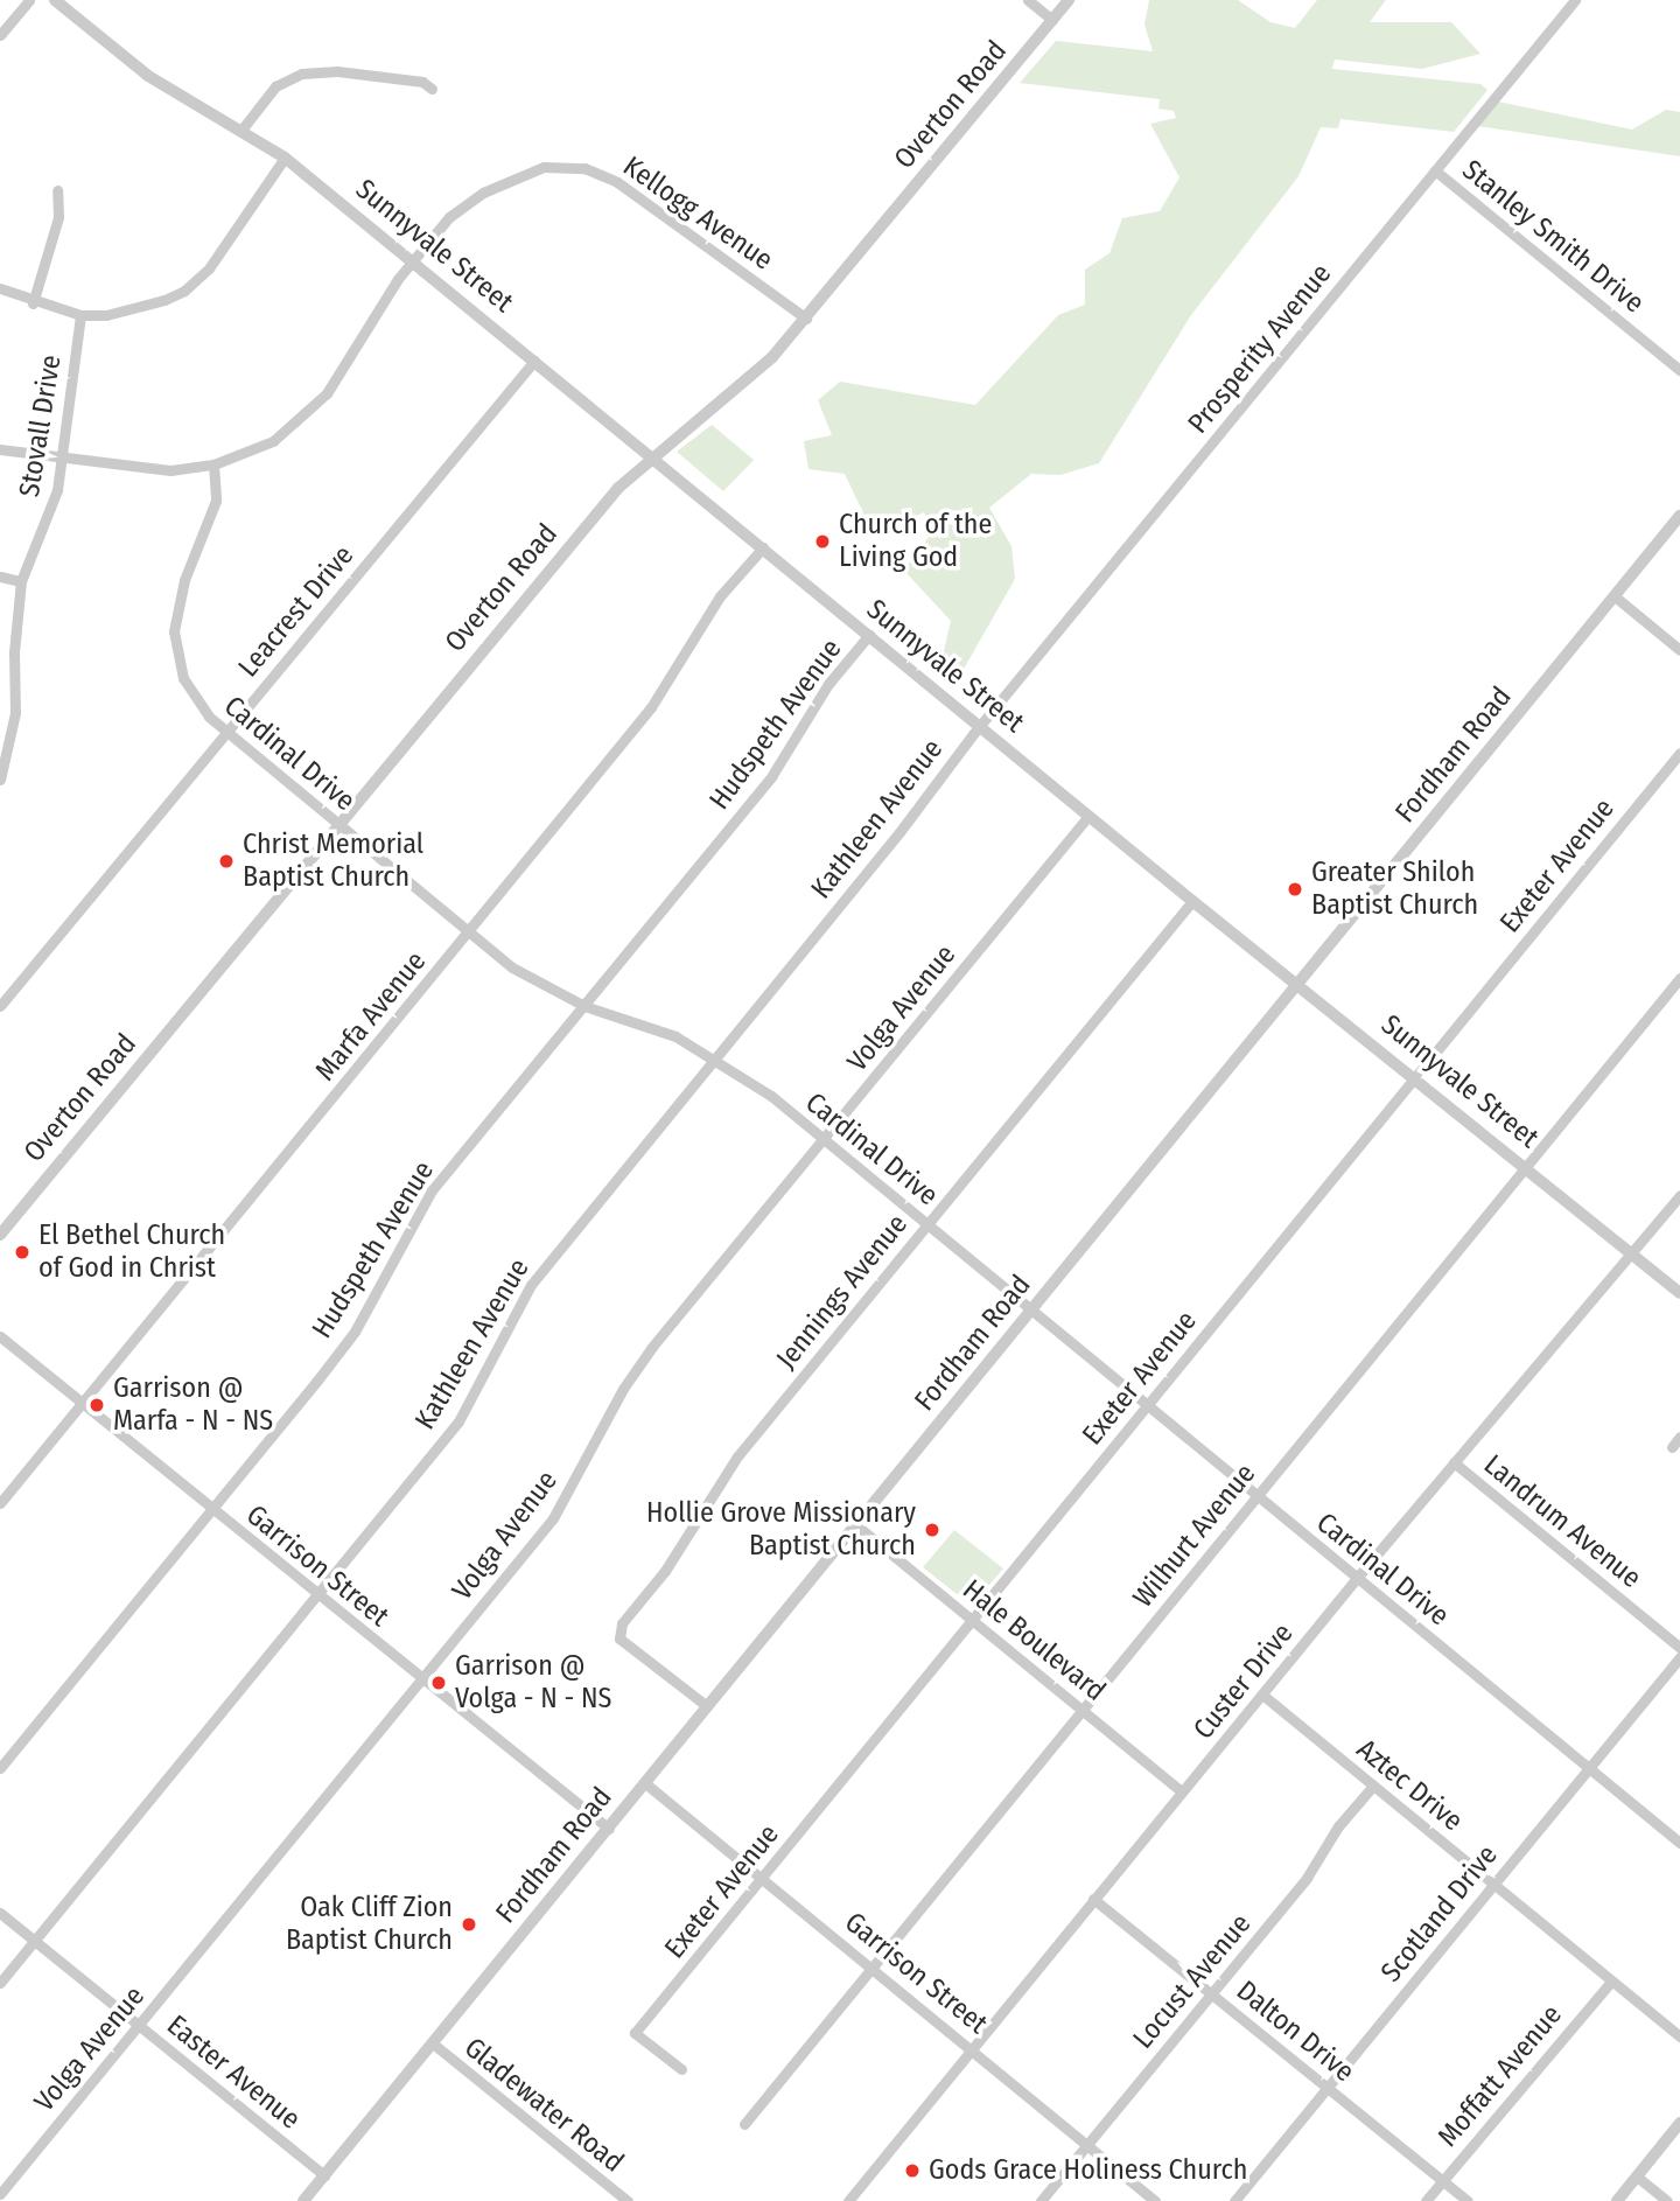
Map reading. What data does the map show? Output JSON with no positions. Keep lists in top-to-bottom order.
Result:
{
  "streets": {
    "street": [
      "Overton Road",
      "Kellogg Avenue",
      "Stanley Smith Drive",
      "Sunnyvale Street",
      "Prosperity Avenue",
      "Stovall Drive",
      "Leacrest Drive",
      "Hudspeth Avenue",
      "Cardinal Drive",
      "Fordham Road",
      "Kathleen Avenue",
      "Exeter Avenue",
      "Volga Avenue",
      "Marfa Avenue",
      "Jennings Avenue",
      "Landrum Avenue",
      "Wilhurt Avenue",
      "Garrison Street",
      "Hale Boulevard",
      "Custer Drive",
      "Aztec Drive",
      "Scotland Drive",
      "Locust Avenue",
      "Dalton Drive",
      "Easter Avenue",
      "Moffatt Avenue",
      "Gladewater Road"
    ]
  },
  "crossings": [
    ["Overton Road", "Kellogg Avenue"],
    ["Overton Road", "Sunnyvale Street"],
    ["Overton Road", "Cardinal Drive"],
    ["Kellogg Avenue", "Sunnyvale Street"],
    ["Kellogg Avenue", "Stovall Drive"],
    ["Kellogg Avenue", "Cardinal Drive"],
    ["Stanley Smith Drive", "Prosperity Avenue"],
    ["Sunnyvale Street", "Prosperity Avenue"],
    ["Sunnyvale Street", "Leacrest Drive"],
    ["Sunnyvale Street", "Hudspeth Avenue"],
    ["Sunnyvale Street", "Fordham Road"],
    ["Sunnyvale Street", "Kathleen Avenue"],
    ["Sunnyvale Street", "Exeter Avenue"],
    ["Sunnyvale Street", "Volga Avenue"],
    ["Sunnyvale Street", "Marfa Avenue"],
    ["Sunnyvale Street", "Jennings Avenue"],
    ["Sunnyvale Street", "Wilhurt Avenue"],
    ["Sunnyvale Street", "Custer Drive"],
    ["Prosperity Avenue", "Kathleen Avenue"],
    ["Leacrest Drive", "Cardinal Drive"],
    ["Hudspeth Avenue", "Cardinal Drive"],
    ["Hudspeth Avenue", "Garrison Street"],
    ["Cardinal Drive", "Fordham Road"],
    ["Cardinal Drive", "Kathleen Avenue"],
    ["Cardinal Drive", "Exeter Avenue"],
    ["Cardinal Drive", "Volga Avenue"],
    ["Cardinal Drive", "Marfa Avenue"],
    ["Cardinal Drive", "Jennings Avenue"],
    ["Cardinal Drive", "Wilhurt Avenue"],
    ["Cardinal Drive", "Custer Drive"],
    ["Cardinal Drive", "Scotland Drive"],
    ["Fordham Road", "Jennings Avenue"],
    ["Fordham Road", "Garrison Street"],
    ["Fordham Road", "Hale Boulevard"],
    ["Fordham Road", "Easter Avenue"],
    ["Fordham Road", "Gladewater Road"],
    ["Kathleen Avenue", "Garrison Street"],
    ["Kathleen Avenue", "Easter Avenue"],
    ["Exeter Avenue", "Garrison Street"],
    ["Exeter Avenue", "Hale Boulevard"],
    ["Volga Avenue", "Garrison Street"],
    ["Volga Avenue", "Easter Avenue"],
    ["Marfa Avenue", "Garrison Street"],
    ["Landrum Avenue", "Custer Drive"],
    ["Wilhurt Avenue", "Garrison Street"],
    ["Wilhurt Avenue", "Hale Boulevard"],
    ["Garrison Street", "Custer Drive"],
    ["Garrison Street", "Locust Avenue"],
    ["Hale Boulevard", "Custer Drive"],
    ["Custer Drive", "Aztec Drive"],
    ["Custer Drive", "Dalton Drive"],
    ["Aztec Drive", "Scotland Drive"],
    ["Aztec Drive", "Locust Avenue"],
    ["Aztec Drive", "Moffatt Avenue"],
    ["Scotland Drive", "Dalton Drive"],
    ["Locust Avenue", "Dalton Drive"],
    ["Dalton Drive", "Moffatt Avenue"]
  ],
  "places": [
    "Church of the Living God",
    "Christ Memorial Baptist Church",
    "Greater Shiloh Baptist Church",
    "El Bethel Church of God in Christ",
    "Garrison @ Marfa - N - NS",
    "Hollie Grove Missionary Baptist Church",
    "Garrison @ Volga - N - NS",
    "Oak Cliff Zion Baptist Church",
    "Gods Grace Holiness Church"
  ]
}
